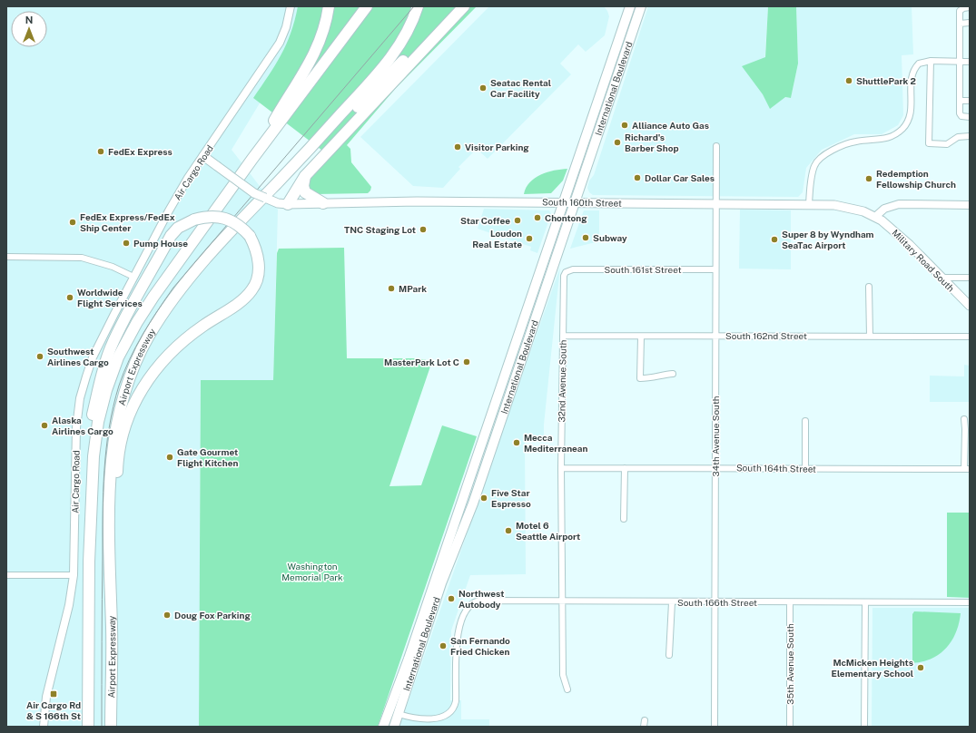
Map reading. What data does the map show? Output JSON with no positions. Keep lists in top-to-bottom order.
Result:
{
  "streets": {
    "highway": ["Airport Expressway"],
    "main road": ["International Boulevard", "South 160th Street", "Military Road South"],
    "street": [
      "Air Cargo Road",
      "South 161st Street",
      "South 162nd Street",
      "32nd Avenue South",
      "34th Avenue South",
      "South 164th Street",
      "South 166th Street",
      "35th Avenue South"
    ]
  },
  "crossings": [
    ["International Boulevard", "South 160th Street"],
    ["International Boulevard", "South 166th Street"],
    ["Air Cargo Road", "South 160th Street"],
    ["South 160th Street", "Military Road South"],
    ["South 160th Street", "34th Avenue South"],
    ["South 161st Street", "32nd Avenue South"],
    ["South 161st Street", "34th Avenue South"],
    ["South 162nd Street", "32nd Avenue South"],
    ["South 162nd Street", "34th Avenue South"],
    ["32nd Avenue South", "South 164th Street"],
    ["32nd Avenue South", "South 166th Street"],
    ["34th Avenue South", "South 164th Street"],
    ["34th Avenue South", "South 166th Street"],
    ["South 166th Street", "35th Avenue South"]
  ],
  "parks": ["Washington Memorial Park"],
  "places": {
    "other": [
      "ShuttlePark 2",
      "Seatac Rental Car Facility",
      "Alliance Auto Gas",
      "Richard's Barber Shop",
      "Visitor Parking",
      "FedEx Express",
      "Dollar Car Sales",
      "Redemption Fellowship Church",
      "Chontong",
      "Star Coffee",
      "FedEx Express/FedEx Ship Center",
      "TNC Staging Lot",
      "Subway",
      "Loudon Real Estate",
      "Super 8 by Wyndham SeaTac Airport",
      "Pump House",
      "MPark",
      "Worldwide Flight Services",
      "Southwest Airlines Cargo",
      "MasterPark Lot C",
      "Alaska Airlines Cargo",
      "Mecca Mediterranean",
      "Gate Gourmet Flight Kitchen",
      "Five Star Espresso",
      "Motel 6 Seattle Airport",
      "Northwest Autobody",
      "Doug Fox Parking",
      "San Fernando Fried Chicken",
      "McMicken Heights Elementary School"
    ],
    "transit": ["Air Cargo Rd & S 166th St"]
  },
  "north": "top"
}
